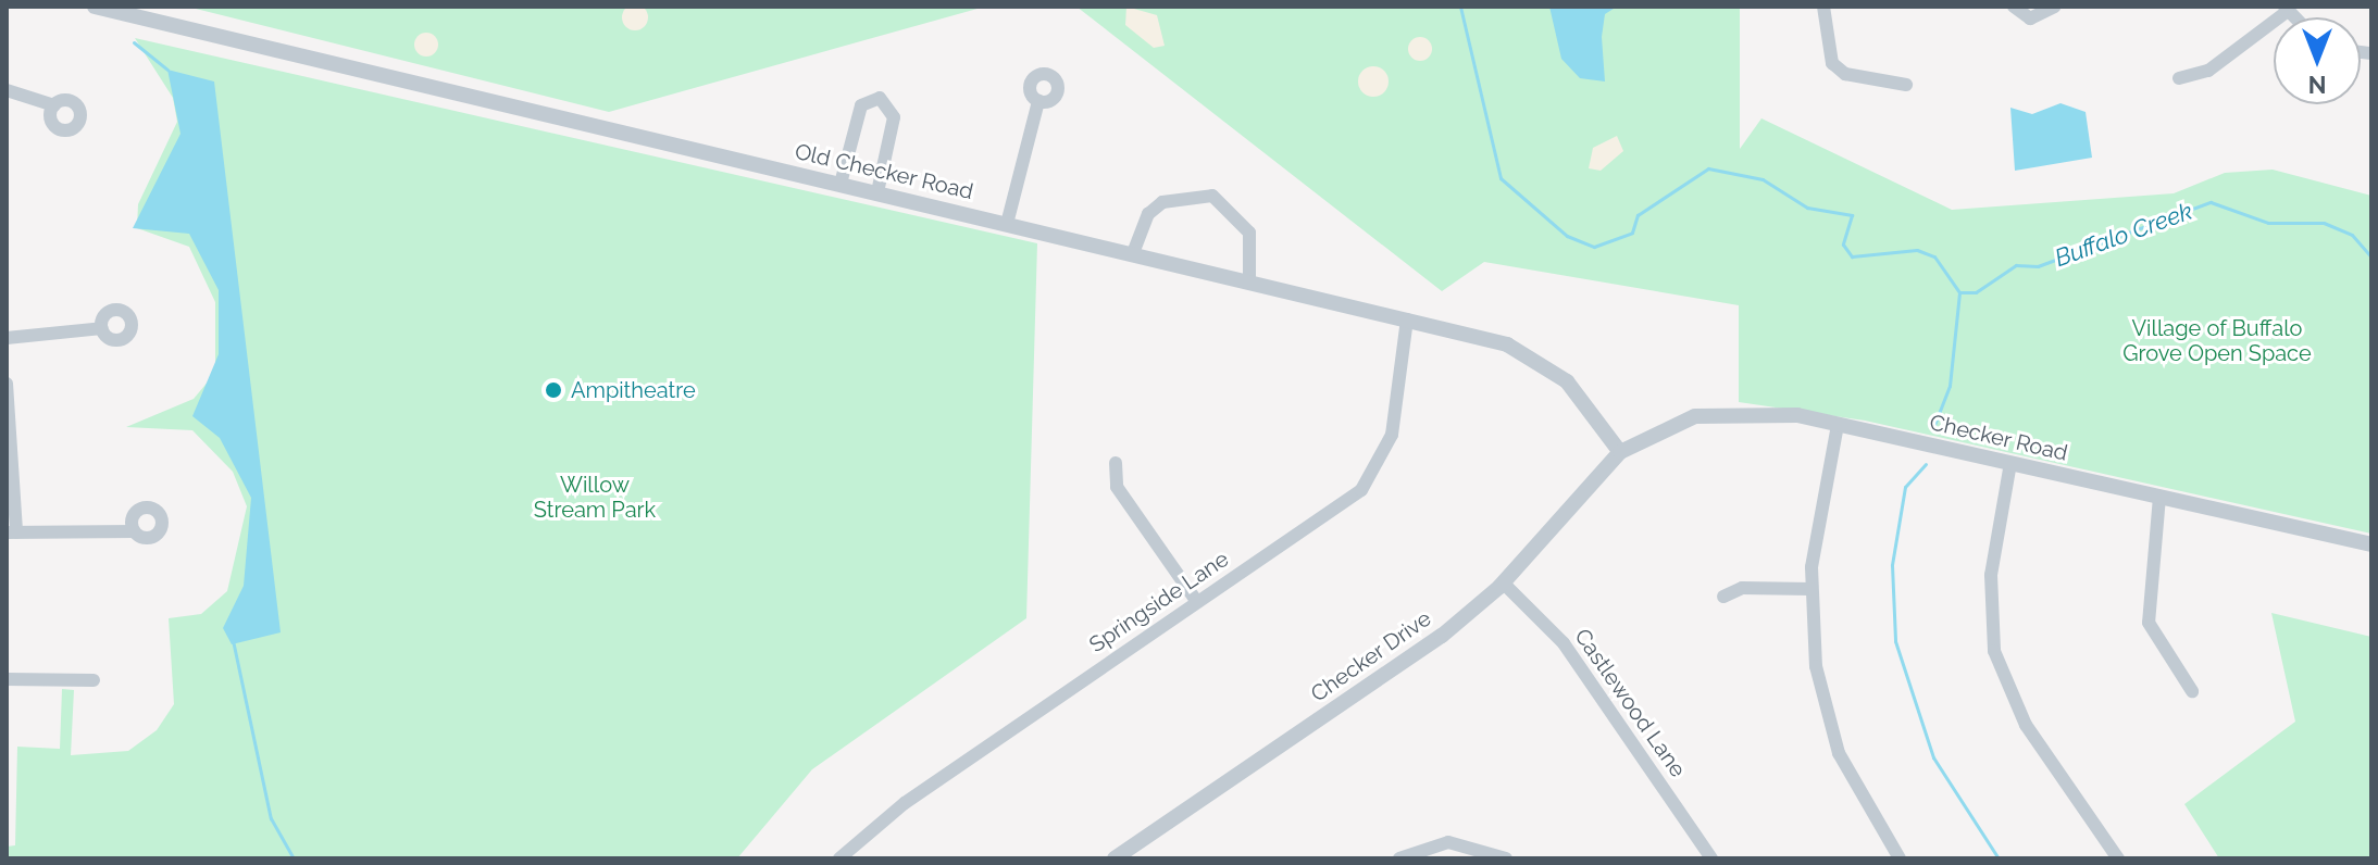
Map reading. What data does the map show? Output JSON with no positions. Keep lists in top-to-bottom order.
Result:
{
  "streets": {
    "street": [
      "Old Checker Road",
      "Checker Road",
      "Springside Lane",
      "Checker Drive",
      "Castlewood Lane"
    ]
  },
  "crossings": [
    ["Old Checker Road", "Checker Road"],
    ["Old Checker Road", "Springside Lane"],
    ["Old Checker Road", "Checker Drive"],
    ["Checker Road", "Checker Drive"],
    ["Checker Drive", "Castlewood Lane"]
  ],
  "water": ["Buffalo Creek"],
  "parks": ["Village of Buffalo Grove Open Space", "Willow Stream Park"],
  "places": ["Ampitheatre"],
  "north": "bottom"
}
